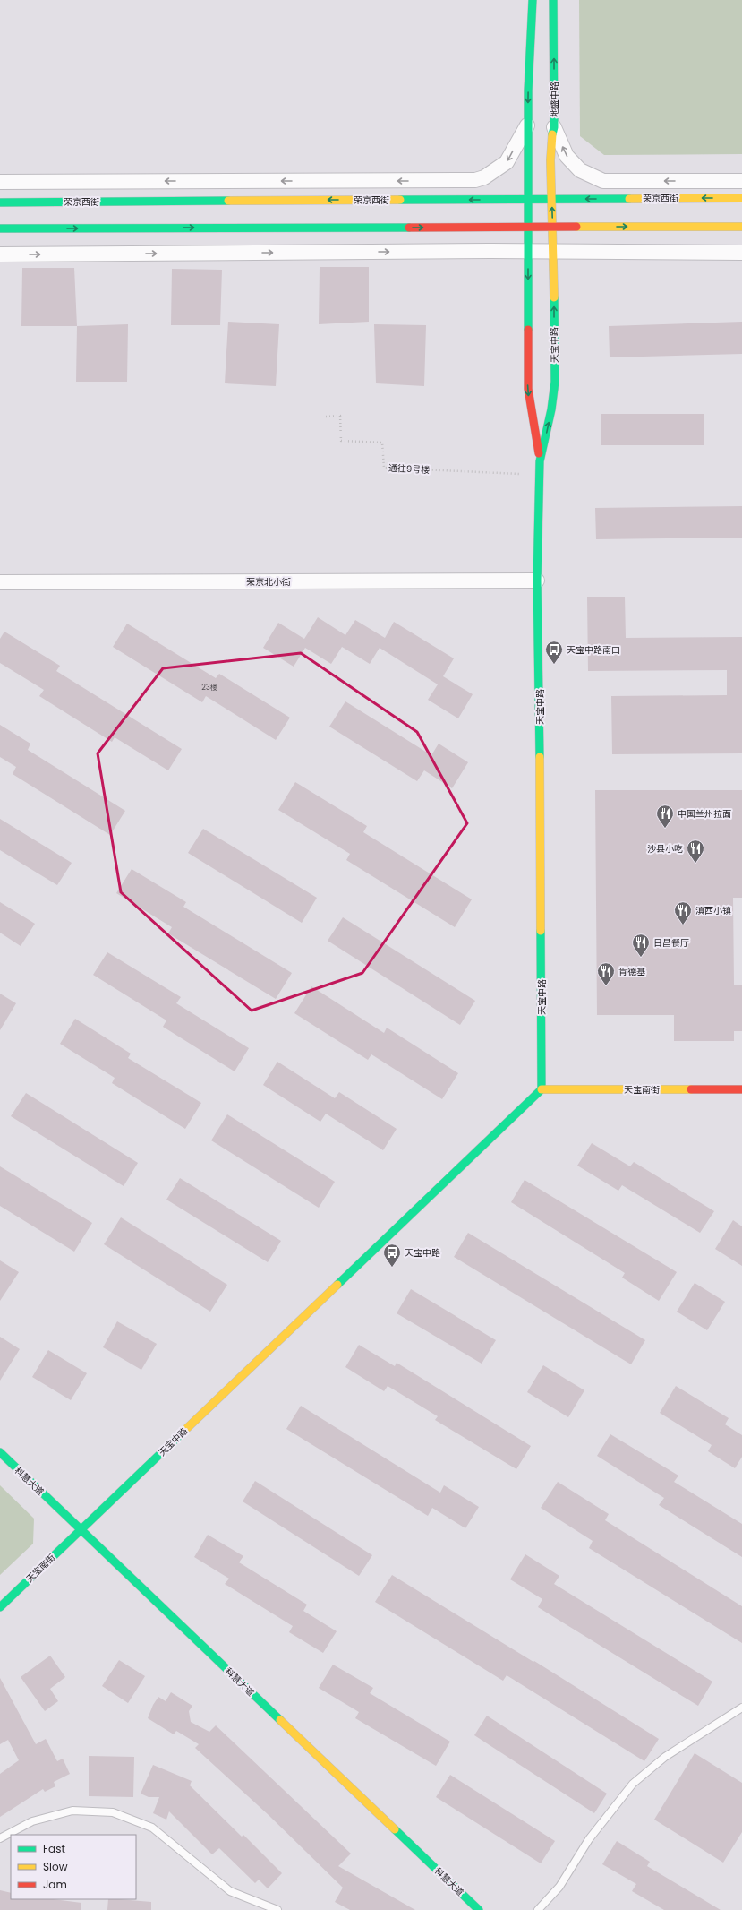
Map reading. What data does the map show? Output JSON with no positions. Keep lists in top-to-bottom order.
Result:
{
  "streets": {
    "street": [
      "地盛中路",
      "荣京西街",
      "天宝中路",
      "荣京北小街",
      "天宝南街",
      "科慧大道"
    ],
    "path": ["通往9号楼"]
  },
  "crossings": [
    ["地盛中路", "荣京西街"],
    ["地盛中路", "天宝中路"],
    ["荣京西街", "天宝中路"],
    ["天宝中路", "荣京北小街"],
    ["天宝中路", "天宝南街"],
    ["天宝中路", "科慧大道"],
    ["天宝南街", "科慧大道"]
  ],
  "places": {
    "bus stop": ["天宝中路南口", "天宝中路"],
    "restaurant": [
      "中国兰州拉面",
      "沙县小吃",
      "滇西小镇",
      "日昌餐厅",
      "肯德基"
    ]
  },
  "house_numbers": ["23楼"],
  "legend": ["Fast", "Slow", "Jam"]
}
